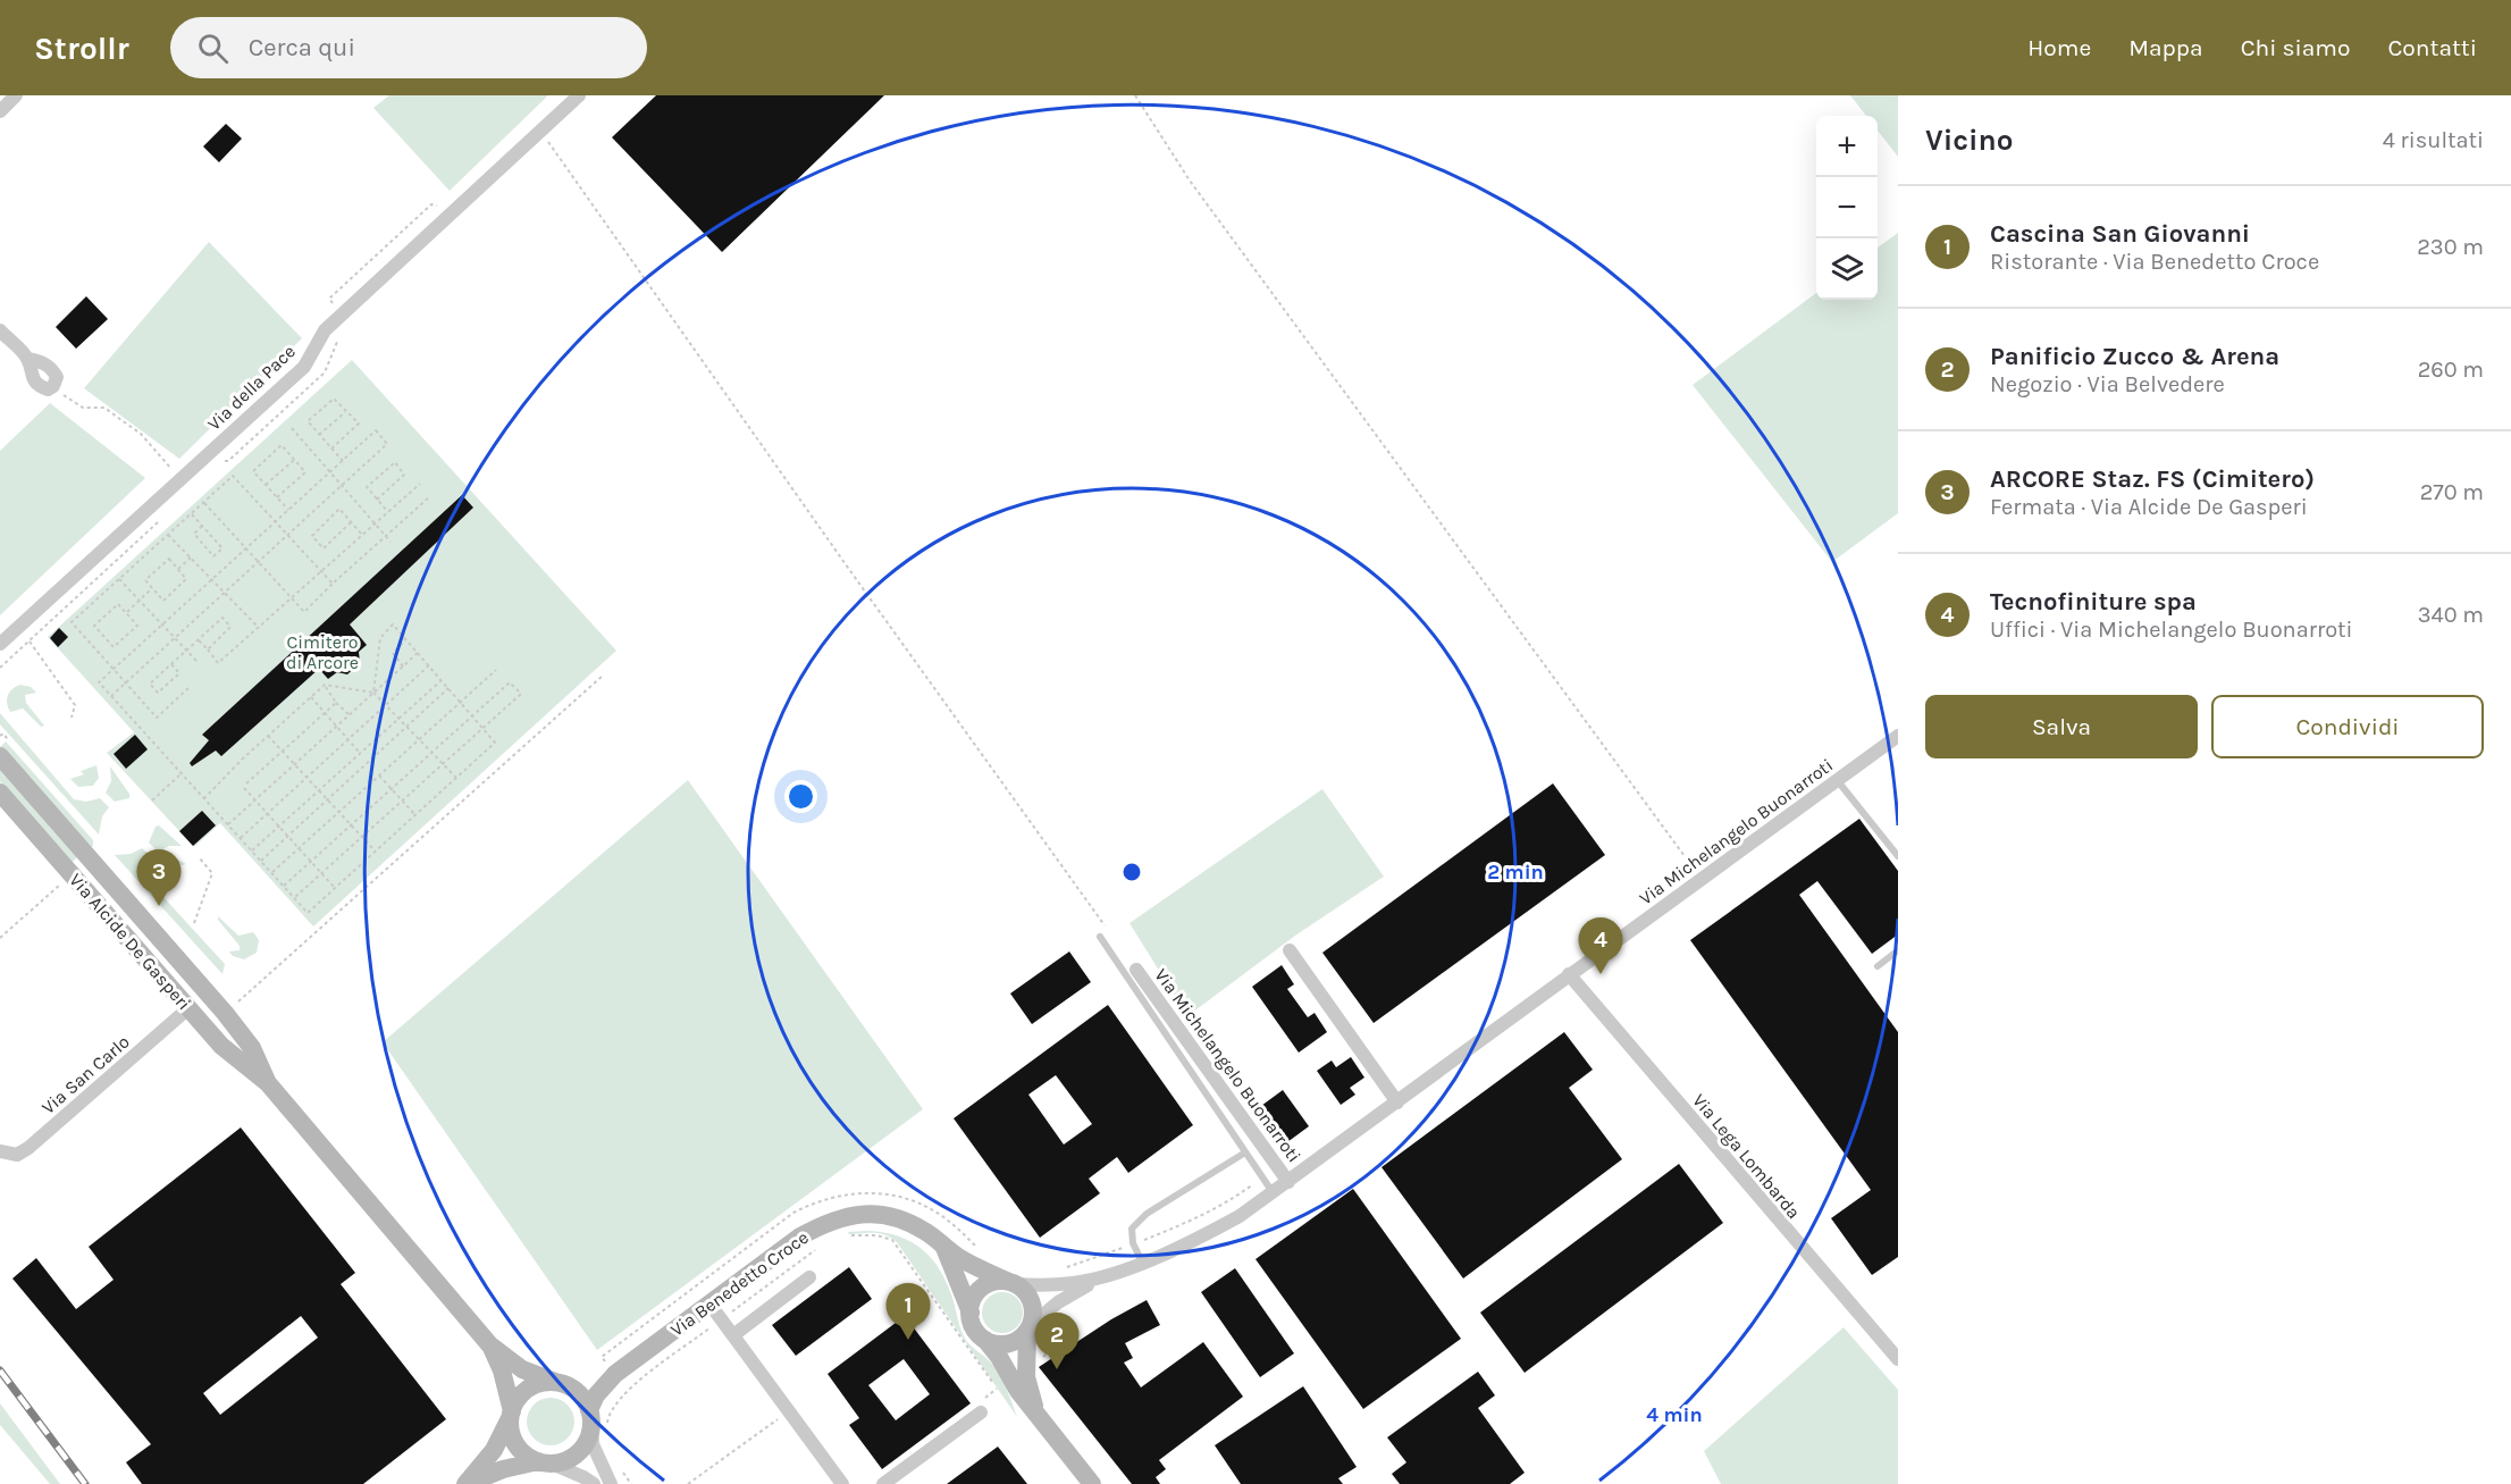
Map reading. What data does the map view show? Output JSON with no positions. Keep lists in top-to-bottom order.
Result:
{
  "streets": {
    "street": [
      "Via della Pace",
      "Via Michelangelo Buonarroti",
      "Via Alcide De Gasperi",
      "Via San Carlo",
      "Via Lega Lombarda",
      "Via Benedetto Croce"
    ]
  },
  "crossings": [
    ["Via Michelangelo Buonarroti", "Via Lega Lombarda"],
    ["Via Michelangelo Buonarroti", "Via Benedetto Croce"],
    ["Via Alcide De Gasperi", "Via San Carlo"],
    ["Via Alcide De Gasperi", "Via Benedetto Croce"]
  ],
  "parks": ["Cimitero di Arcore"],
  "page": {
    "header": "Strollr",
    "search": "Cerca qui",
    "nav": [
      "Home",
      "Mappa",
      "Chi siamo",
      "Contatti"
    ],
    "heading": ["Vicino", "4 risultati"],
    "map_buttons": ["+", "−"],
    "list": [
      {
        "mark": "1",
        "name": "Cascina San Giovanni",
        "note": "Ristorante · Via Benedetto Croce",
        "value": "230 m"
      },
      {
        "mark": "2",
        "name": "Panificio Zucco & Arena",
        "note": "Negozio · Via Belvedere",
        "value": "260 m"
      },
      {
        "mark": "3",
        "name": "ARCORE Staz. FS (Cimitero)",
        "note": "Fermata · Via Alcide De Gasperi",
        "value": "270 m"
      },
      {
        "mark": "4",
        "name": "Tecnofiniture spa",
        "note": "Uffici · Via Michelangelo Buonarroti",
        "value": "340 m"
      }
    ],
    "buttons": ["Salva", "Condividi"],
    "pins": [
      "3",
      "4",
      "1",
      "2"
    ]
  },
  "rings": ["2 min", "4 min"]
}
